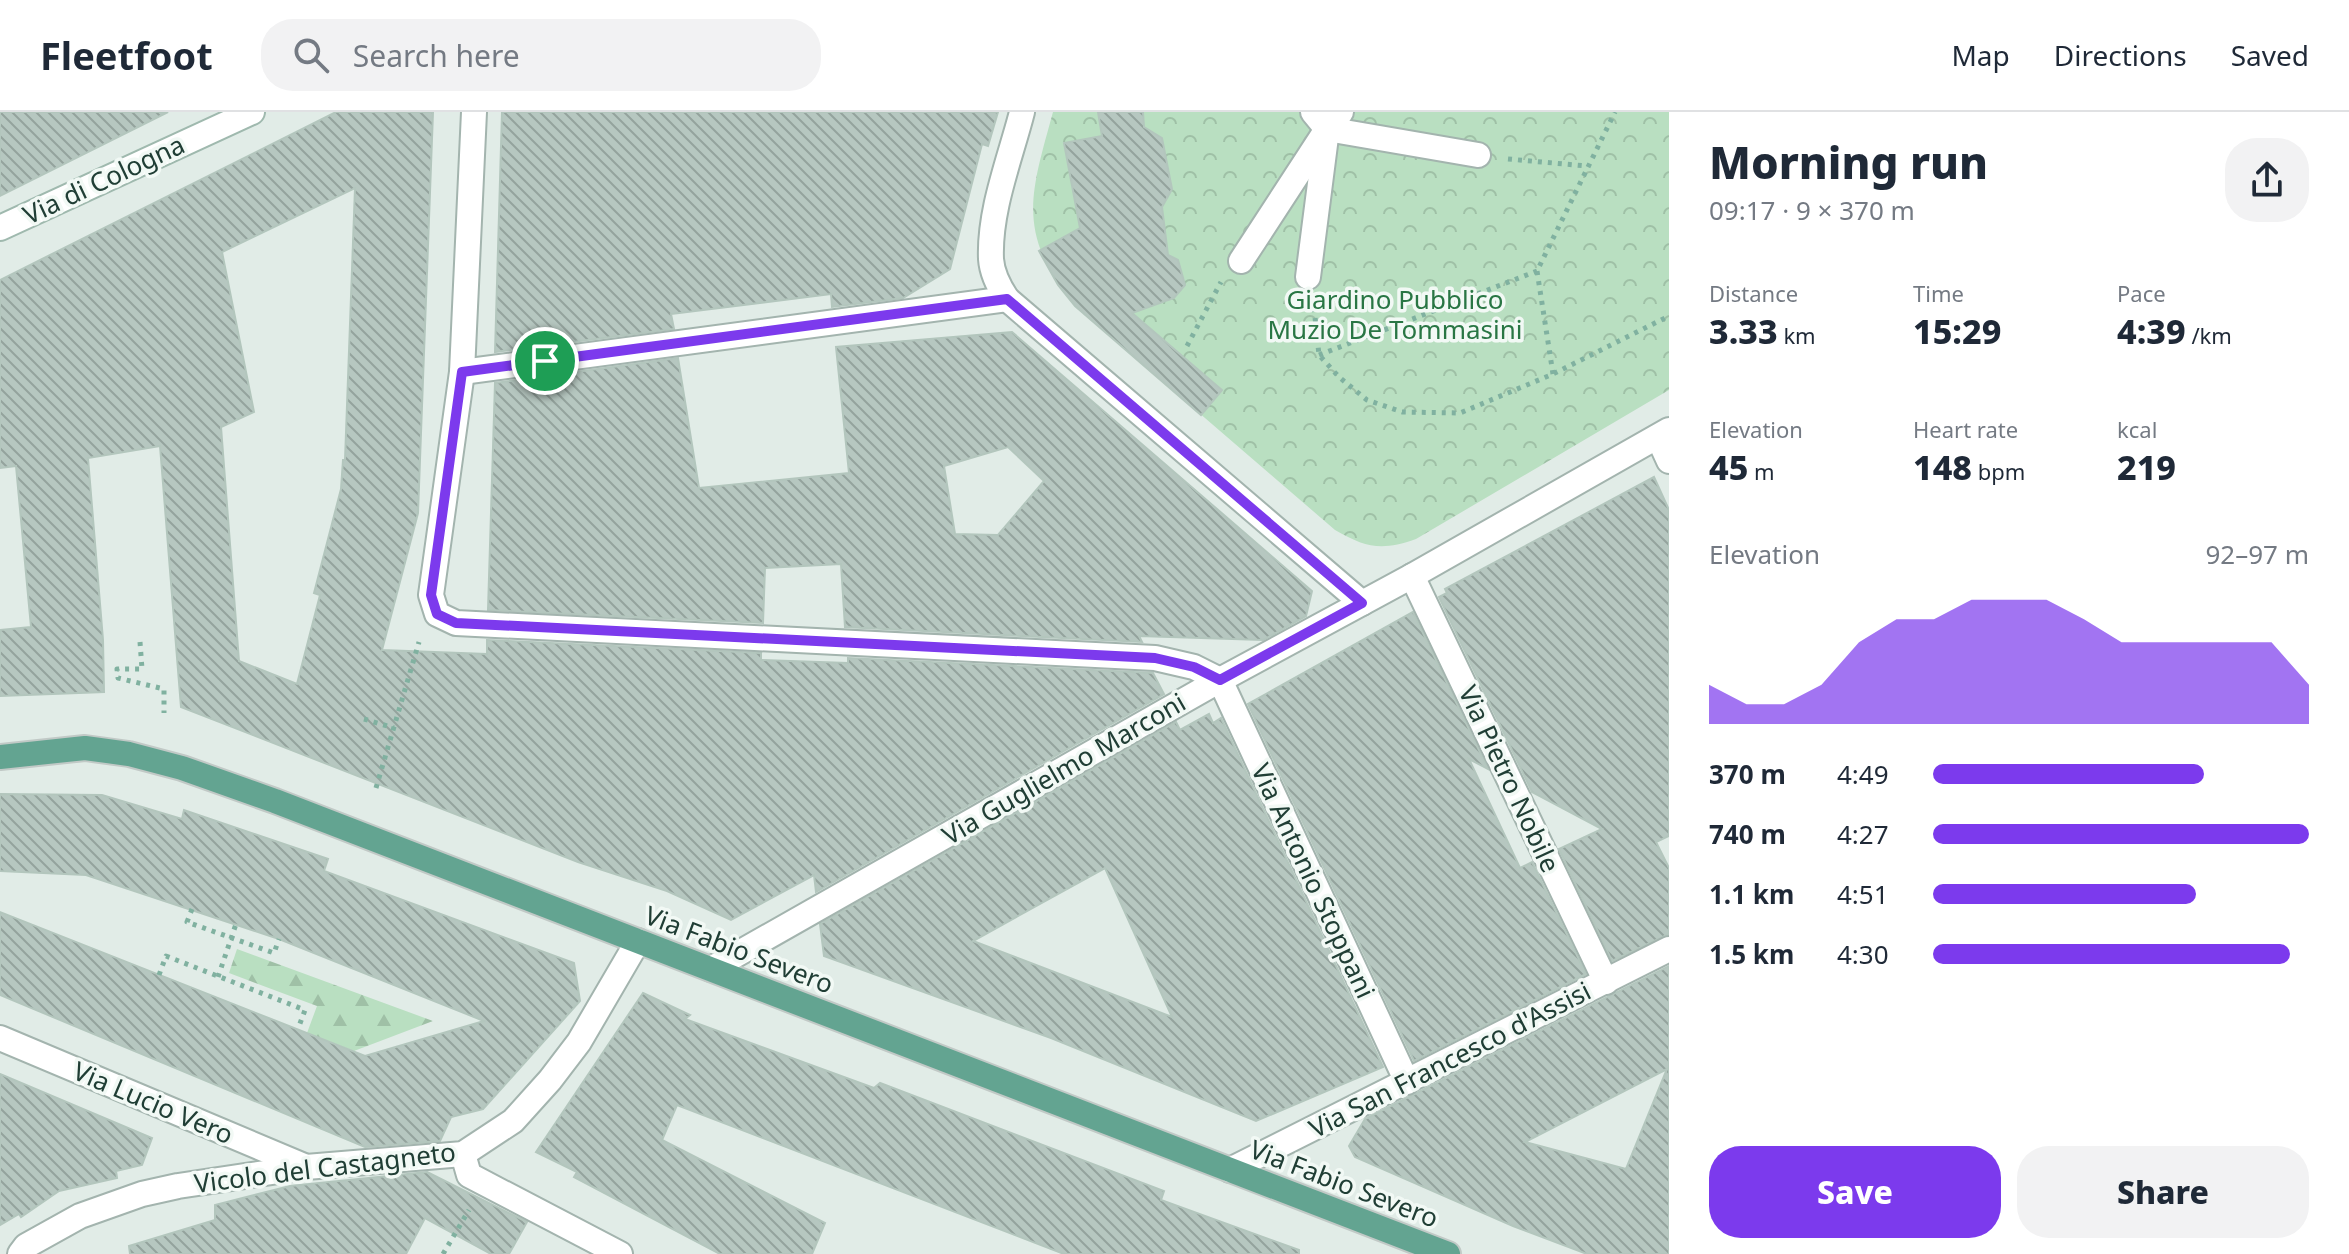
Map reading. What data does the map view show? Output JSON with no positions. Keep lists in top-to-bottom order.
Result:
{
  "streets": {
    "main road": ["Via Fabio Severo"],
    "street": [
      "Via di Cologna",
      "Via Guglielmo Marconi",
      "Via Pietro Nobile",
      "Via Antonio Stoppani",
      "Via San Francesco d'Assisi",
      "Via Lucio Vero",
      "Vicolo del Castagneto"
    ]
  },
  "crossings": [
    ["Via Guglielmo Marconi", "Via Pietro Nobile"],
    ["Via Guglielmo Marconi", "Via Antonio Stoppani"],
    ["Via Guglielmo Marconi", "Via Fabio Severo"],
    ["Via Pietro Nobile", "Via San Francesco d'Assisi"],
    ["Via Antonio Stoppani", "Via San Francesco d'Assisi"],
    ["Via Fabio Severo", "Via San Francesco d'Assisi"],
    ["Via Fabio Severo", "Vicolo del Castagneto"],
    ["Via Lucio Vero", "Vicolo del Castagneto"]
  ],
  "parks": ["Giardino Pubblico Muzio De Tommasini"],
  "page": {
    "header": "Fleetfoot",
    "search": "Search here",
    "nav": ["Map", "Directions", "Saved"],
    "heading": ["Morning run", "09:17 · 9 × 370 m"],
    "stats": [
      ["Distance", "3.33 km"],
      ["Time", "15:29"],
      ["Pace", "4:39 /km"],
      ["Elevation", "45 m"],
      ["Heart rate", "148 bpm"],
      ["kcal", "219"]
    ],
    "chart": ["Elevation", "92–97 m"],
    "list": [
      {
        "name": "370 m",
        "note": "4:49"
      },
      {
        "name": "740 m",
        "note": "4:27"
      },
      {
        "name": "1.1 km",
        "note": "4:51"
      },
      {
        "name": "1.5 km",
        "note": "4:30"
      }
    ],
    "buttons": ["Save", "Share"]
  }
}
